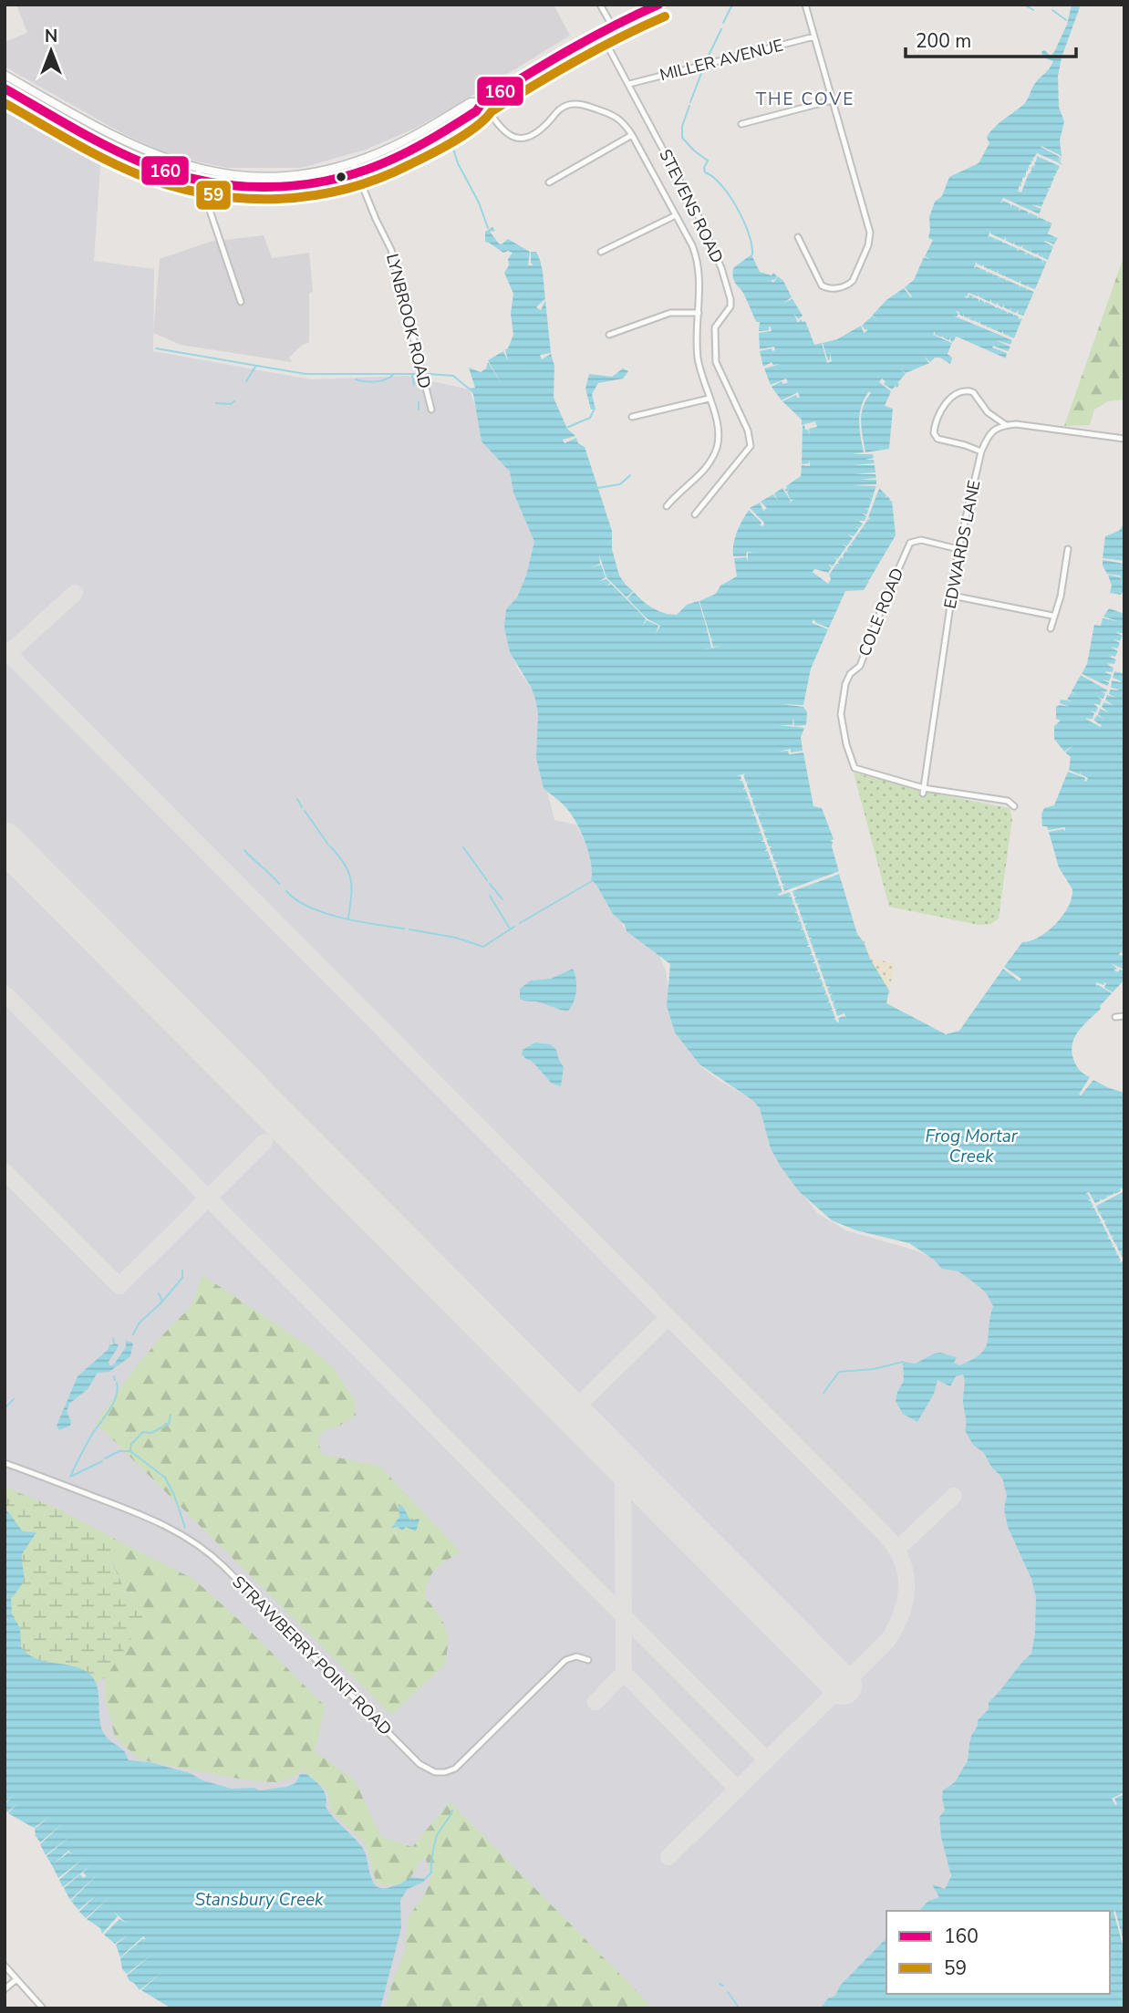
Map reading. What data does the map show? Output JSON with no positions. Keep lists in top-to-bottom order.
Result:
{
  "streets": {
    "street": [
      "MILLER AVENUE",
      "STEVENS ROAD",
      "LYNBROOK ROAD",
      "EDWARDS LANE",
      "COLE ROAD",
      "STRAWBERRY POINT ROAD"
    ]
  },
  "crossings": [
    ["MILLER AVENUE", "STEVENS ROAD"],
    ["EDWARDS LANE", "COLE ROAD"]
  ],
  "districts": ["THE COVE"],
  "water": ["Frog Mortar Creek", "Stansbury Creek"],
  "lines": ["transit line 160", "transit line 59"],
  "legend": ["160", "59"],
  "scale_bar": "200 m",
  "north": "top"
}
